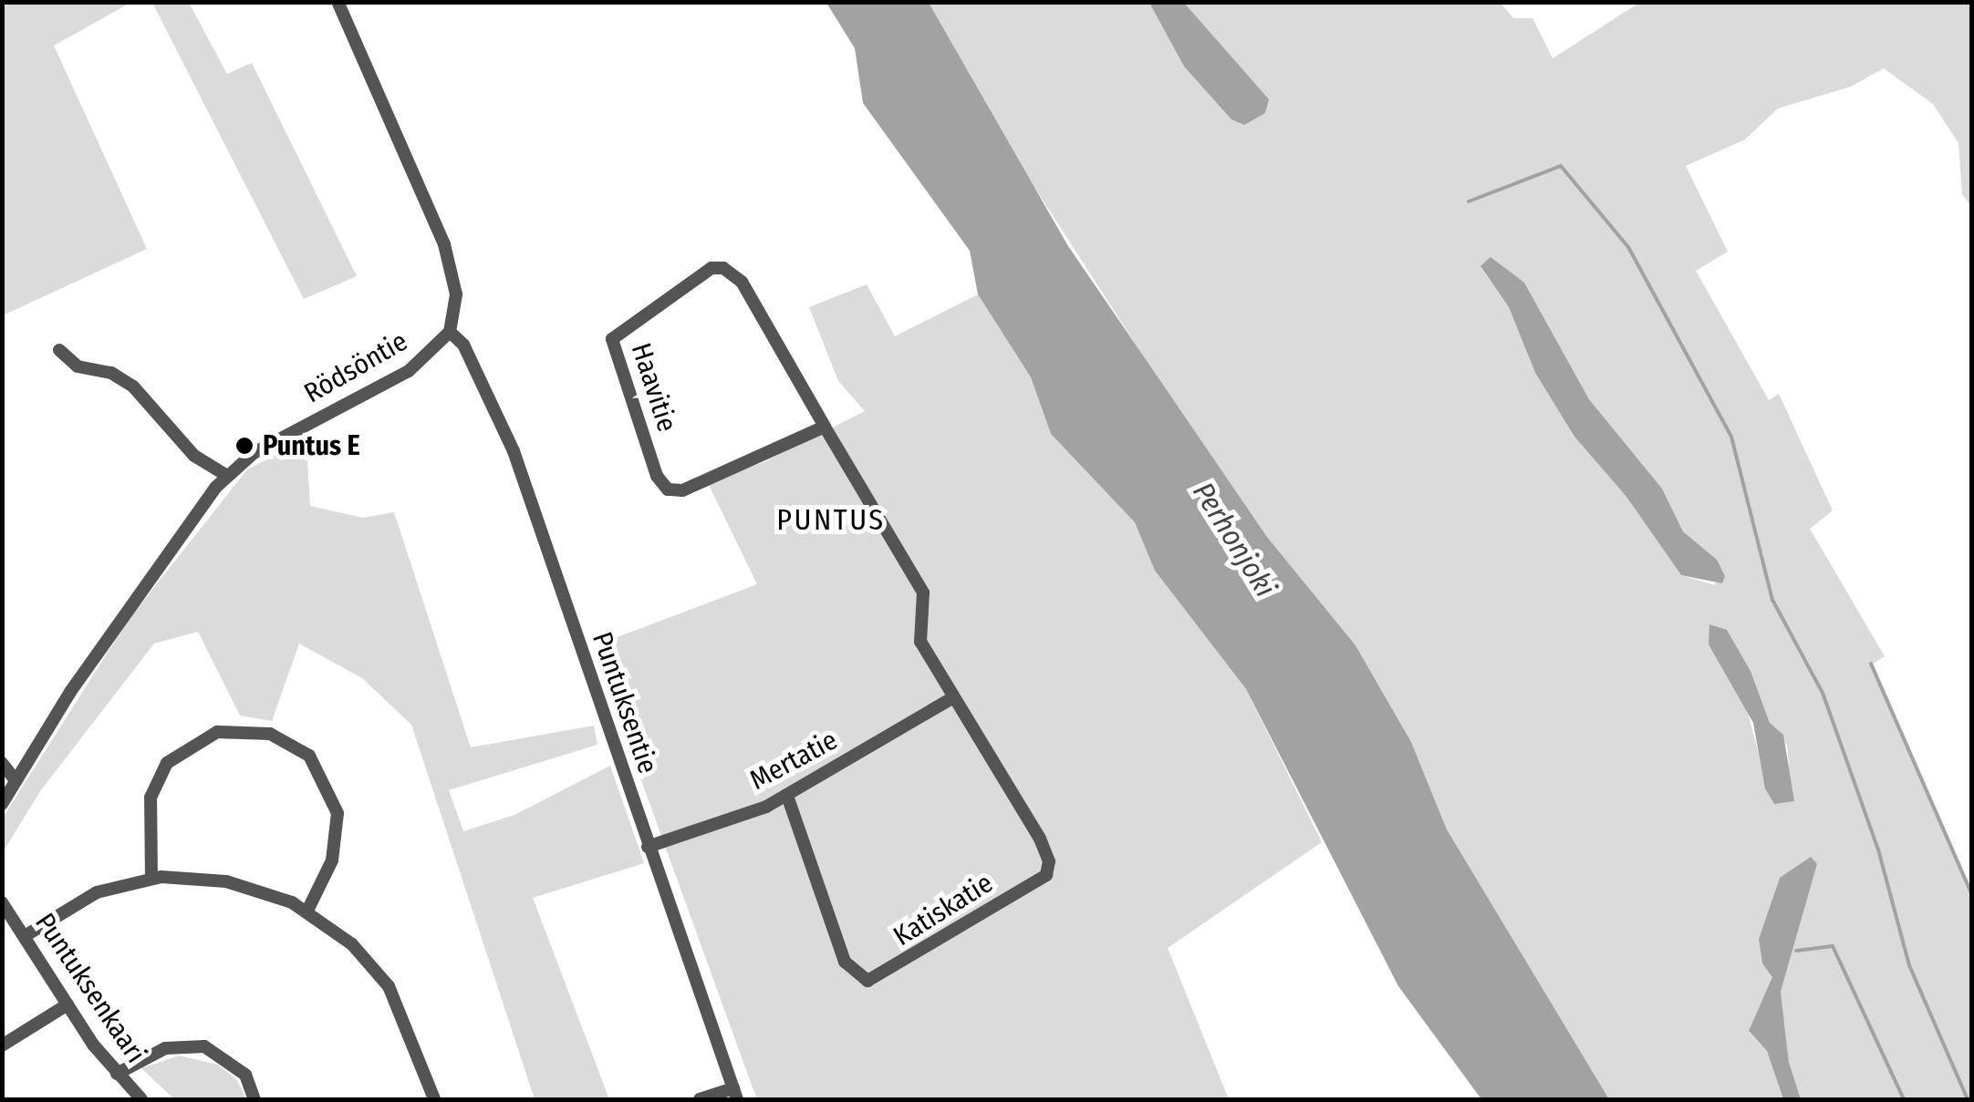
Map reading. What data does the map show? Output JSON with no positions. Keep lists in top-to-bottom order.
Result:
{
  "streets": {
    "street": [
      "Rödsöntie",
      "Haavitie",
      "Puntuksentie",
      "Mertatie",
      "Katiskatie",
      "Puntuksenkaari"
    ]
  },
  "crossings": [
    ["Rödsöntie", "Puntuksentie"],
    ["Haavitie", "Mertatie"],
    ["Haavitie", "Katiskatie"],
    ["Puntuksentie", "Mertatie"],
    ["Mertatie", "Katiskatie"]
  ],
  "districts": ["PUNTUS"],
  "water": ["Perhonjoki"],
  "places": ["Puntus E"]
}
